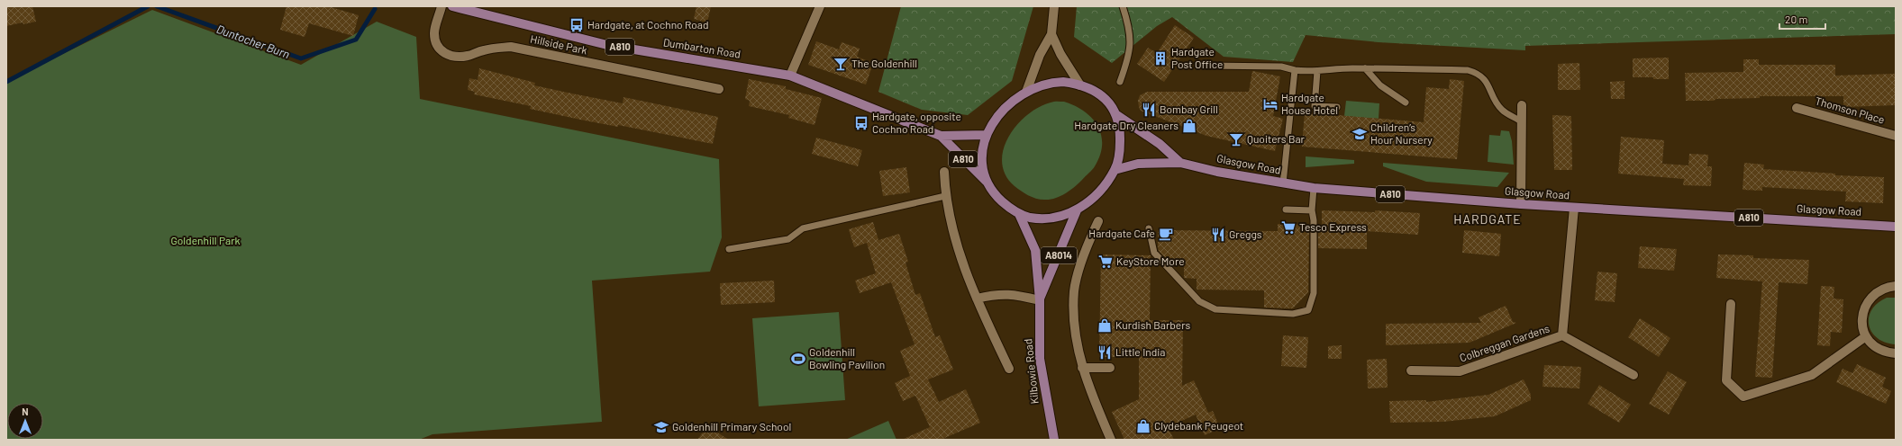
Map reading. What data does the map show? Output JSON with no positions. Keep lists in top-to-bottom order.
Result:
{
  "streets": {
    "main road": [
      "A810",
      "Dumbarton Road",
      "Glasgow Road",
      "A8014",
      "Kilbowie Road"
    ],
    "street": ["Hillside Park", "Thomson Place", "Colbreggan Gardens"]
  },
  "crossings": [
    ["A810", "Dumbarton Road"],
    ["A810", "Glasgow Road"],
    ["A810", "Kilbowie Road"],
    ["Glasgow Road", "Colbreggan Gardens"]
  ],
  "districts": ["HARDGATE"],
  "water": ["Duntocher Burn"],
  "parks": ["Goldenhill Park"],
  "places": {
    "bus stop": ["Hardgate, at Cochno Road", "Hardgate, opposite Cochno Road"],
    "building": ["Hardgate Post Office"],
    "bar": ["The Goldenhill", "Quoiters Bar"],
    "hotel": ["Hardgate House Hotel"],
    "restaurant": ["Bombay Grill", "Greggs", "Little India"],
    "shop": ["Hardgate Dry Cleaners", "Kurdish Barbers", "Clydebank Peugeot"],
    "school or university": ["Children’s Hour Nursery", "Goldenhill Primary School"],
    "supermarket": ["Tesco Express", "KeyStore More"],
    "cafe": ["Hardgate Cafe"],
    "sports": ["Goldenhill Bowling Pavilion"]
  },
  "scale_bar": "20 m",
  "north": "top"
}
